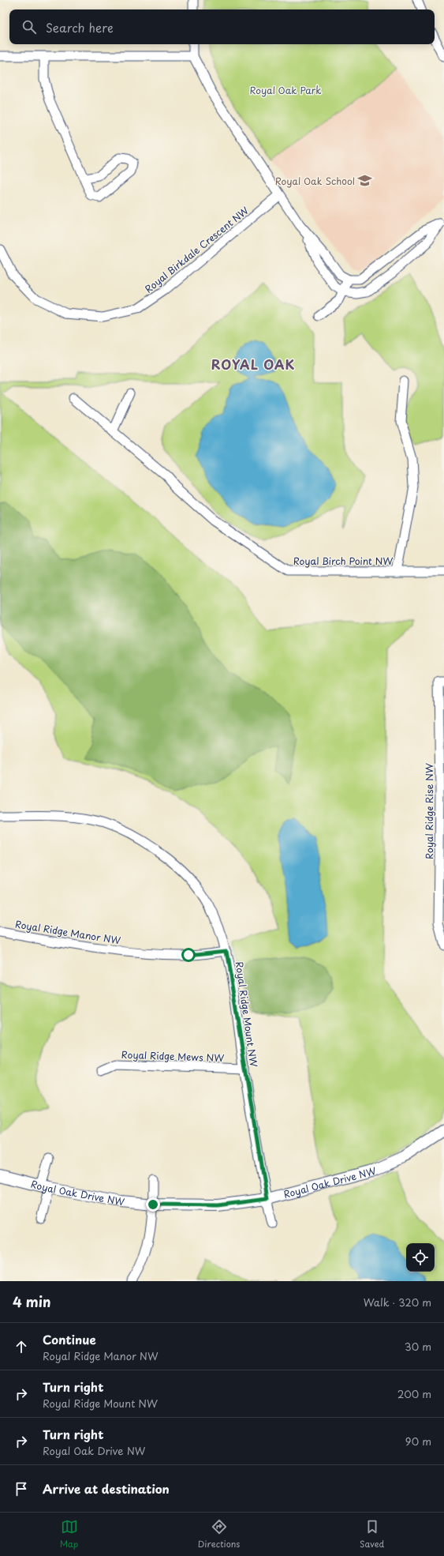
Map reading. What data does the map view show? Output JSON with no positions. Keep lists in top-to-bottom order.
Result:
{
  "streets": {
    "street": [
      "Royal Birkdale Crescent NW",
      "Royal Birch Point NW",
      "Royal Ridge Rise NW",
      "Royal Ridge Manor NW",
      "Royal Ridge Mount NW",
      "Royal Ridge Mews NW",
      "Royal Oak Drive NW"
    ]
  },
  "crossings": [
    ["Royal Ridge Manor NW", "Royal Ridge Mount NW"],
    ["Royal Ridge Mount NW", "Royal Ridge Mews NW"],
    ["Royal Ridge Mount NW", "Royal Oak Drive NW"]
  ],
  "districts": ["ROYAL OAK"],
  "parks": ["Royal Oak Park"],
  "places": {
    "school or university": ["Royal Oak School"]
  },
  "page": {
    "search": "Search here",
    "heading": ["4 min", "Walk · 320 m"],
    "list": [
      ["Continue", "Royal Ridge Manor NW", "30 m"],
      ["Turn right", "Royal Ridge Mount NW", "200 m"],
      ["Turn right", "Royal Oak Drive NW", "90 m"],
      "Arrive at destination"
    ],
    "nav": ["Map", "Directions", "Saved"]
  }
}
